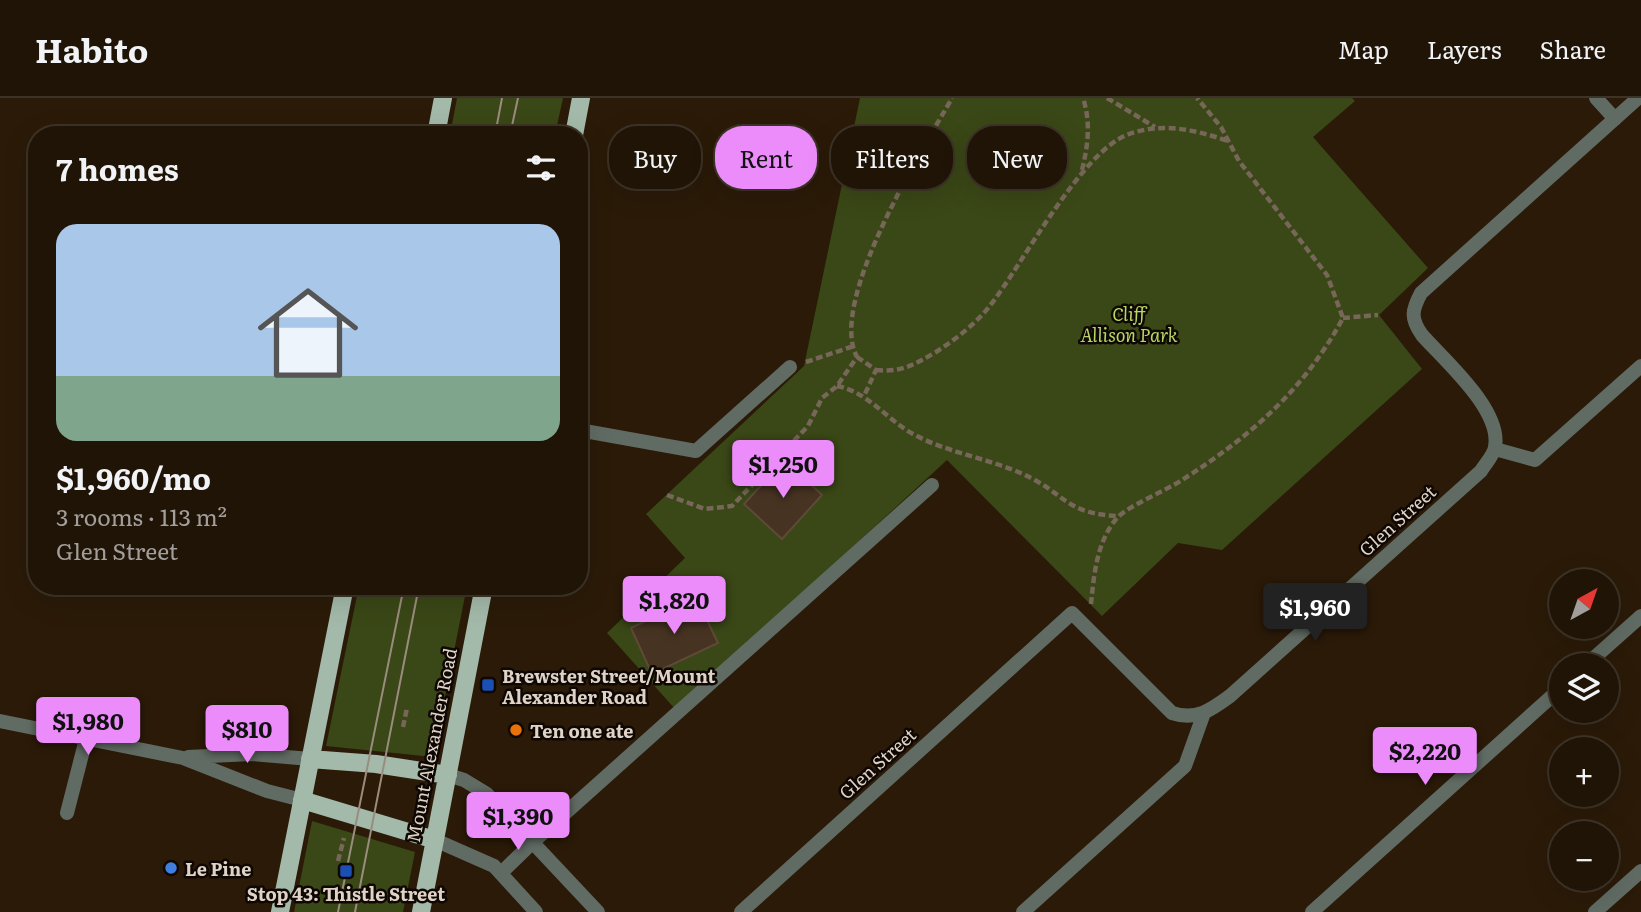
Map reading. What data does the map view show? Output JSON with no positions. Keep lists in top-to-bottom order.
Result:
{
  "streets": {
    "main road": ["Mount Alexander Road"],
    "street": ["Glen Street"]
  },
  "parks": ["Cliff Allison Park"],
  "places": {
    "transit": ["Brewster Street/Mount Alexander Road", "Stop 43: Thistle Street"],
    "other": ["Ten one ate", "Le Pine"]
  },
  "north": "top right",
  "page": {
    "header": "Habito",
    "nav": ["Map", "Layers", "Share"],
    "chip": [
      "Buy",
      "Rent",
      "Filters",
      "New"
    ],
    "heading": "7 homes",
    "list": [
      {
        "name": "$1,960/mo",
        "note": "3 rooms · 113 m² · Glen Street"
      }
    ],
    "price": [
      "$1,250",
      "$1,820",
      "$1,960",
      "$1,980",
      "$810",
      "$2,220",
      "$1,390"
    ],
    "map_buttons": ["+", "−"]
  }
}
